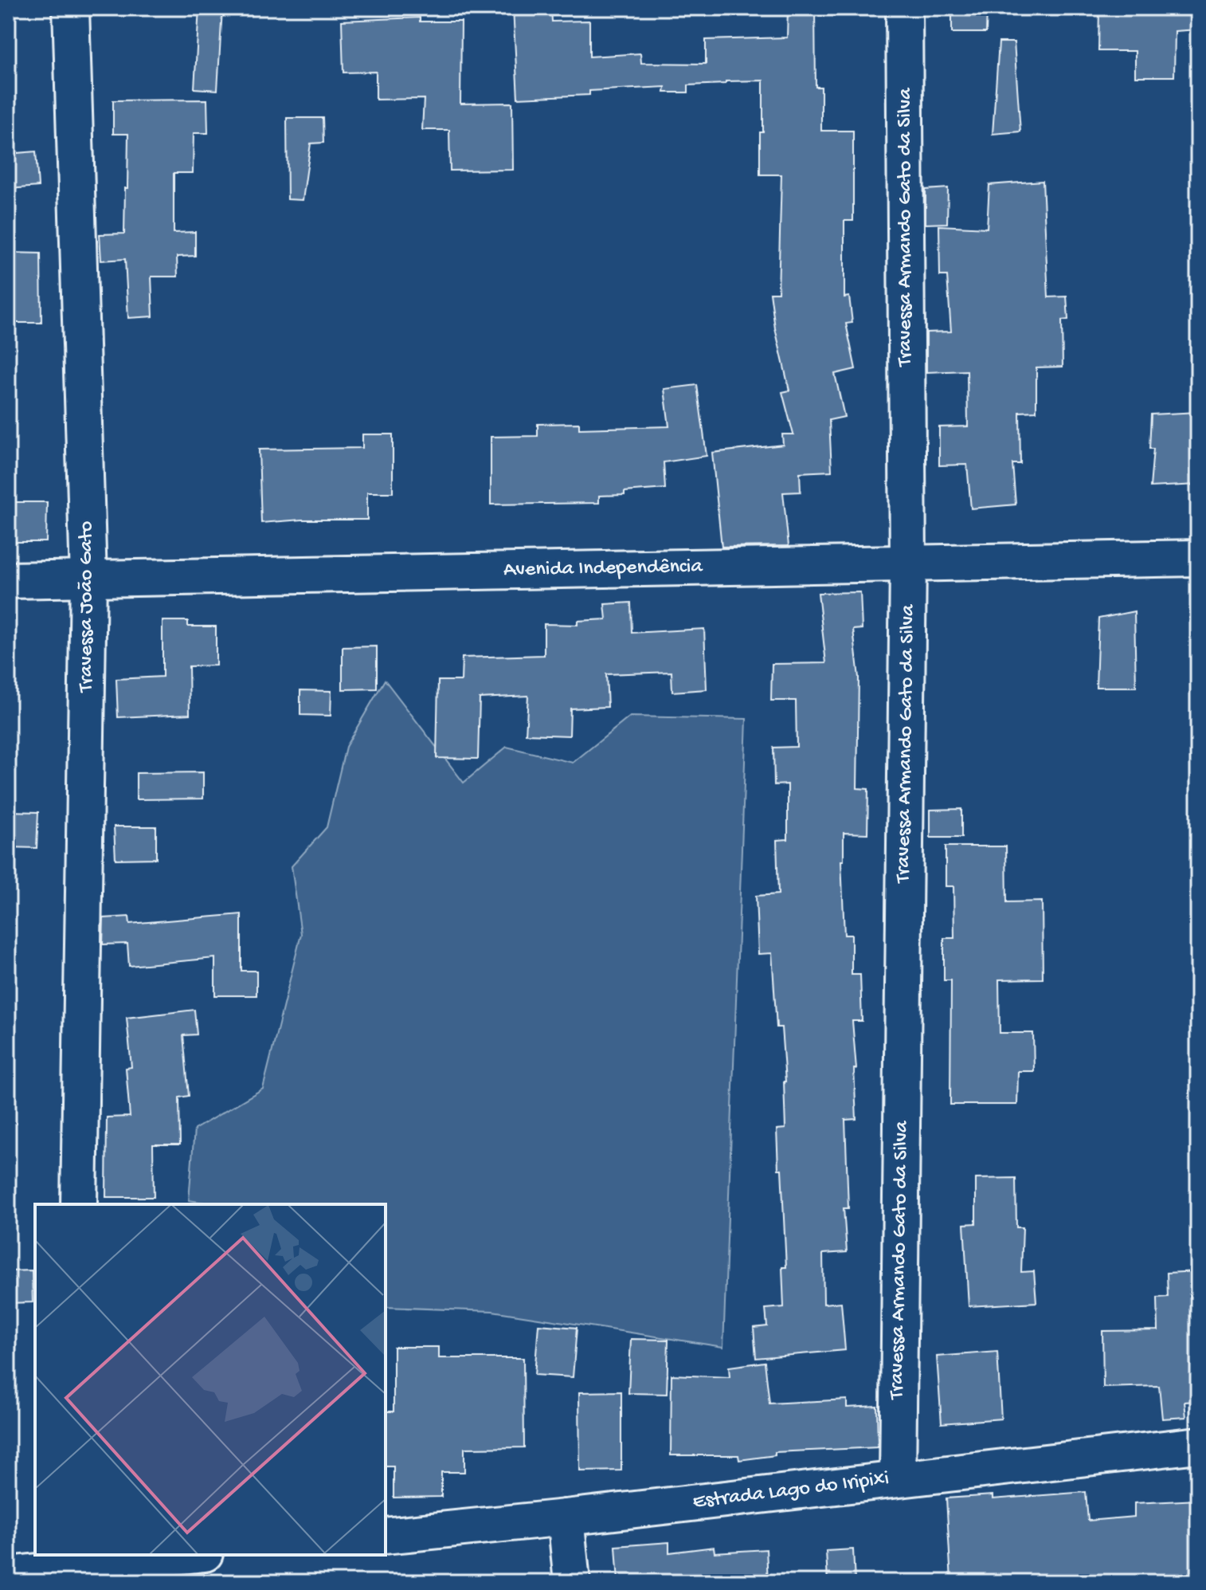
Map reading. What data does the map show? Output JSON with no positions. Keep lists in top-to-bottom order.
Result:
{
  "streets": {
    "street": [
      "Travessa Armando Gato da Silva",
      "Avenida Independência",
      "Travessa João Gato",
      "Estrada Lago do Iripixi"
    ]
  },
  "crossings": [
    ["Travessa Armando Gato da Silva", "Avenida Independência"],
    ["Travessa Armando Gato da Silva", "Estrada Lago do Iripixi"],
    ["Avenida Independência", "Travessa João Gato"]
  ]
}
